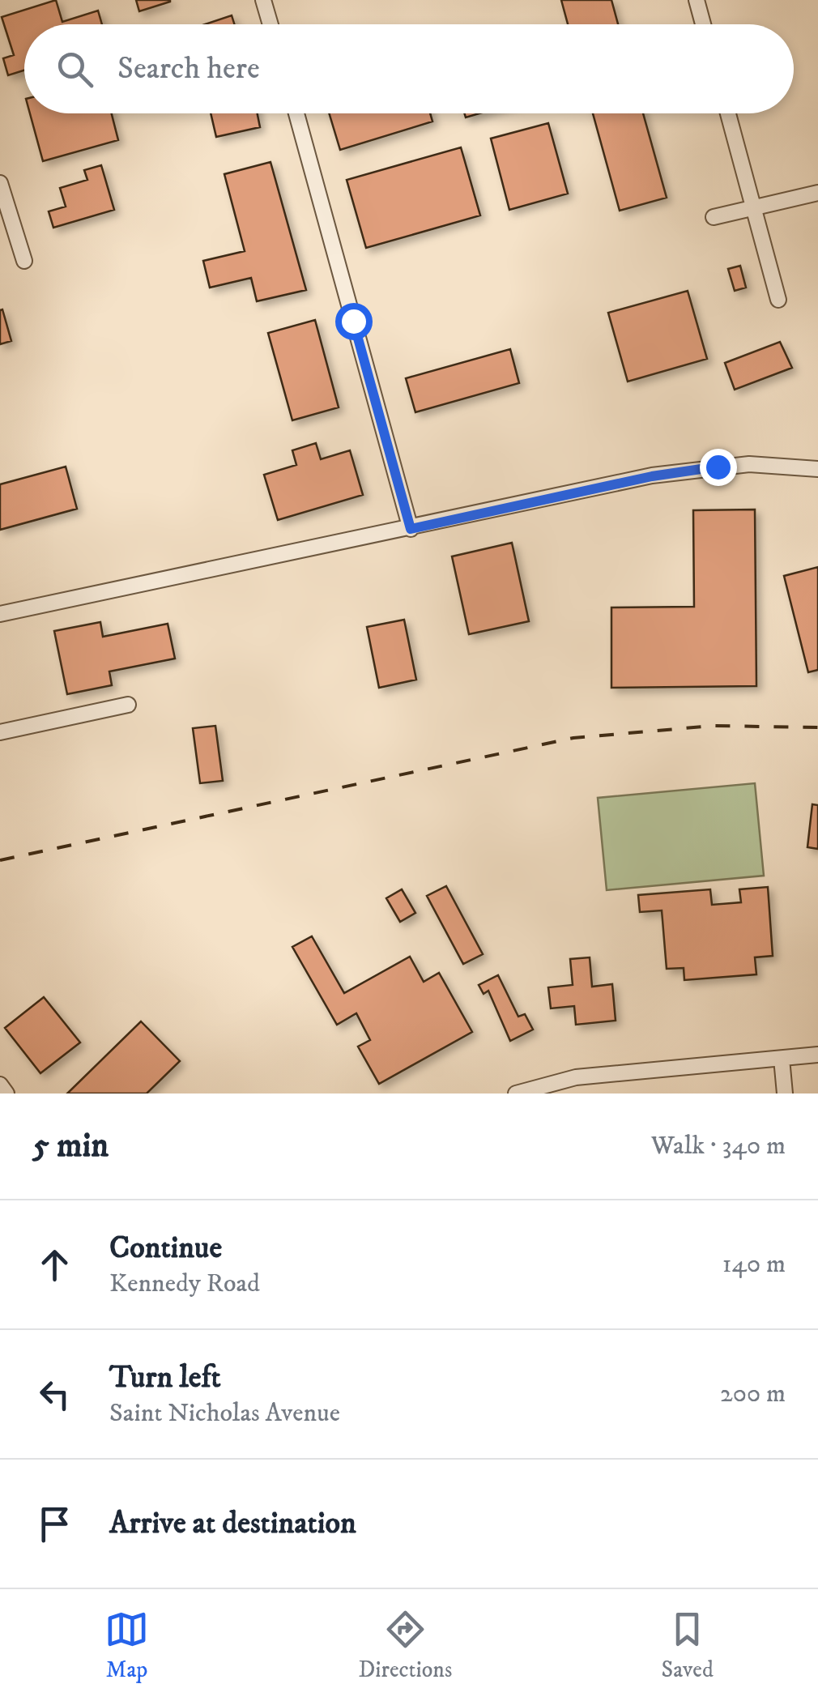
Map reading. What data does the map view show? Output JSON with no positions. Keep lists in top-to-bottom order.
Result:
{
  "page": {
    "search": "Search here",
    "heading": ["5 min", "Walk · 340 m"],
    "list": [
      ["Continue", "Kennedy Road", "140 m"],
      ["Turn left", "Saint Nicholas Avenue", "200 m"],
      "Arrive at destination"
    ],
    "nav": ["Map", "Directions", "Saved"]
  }
}
